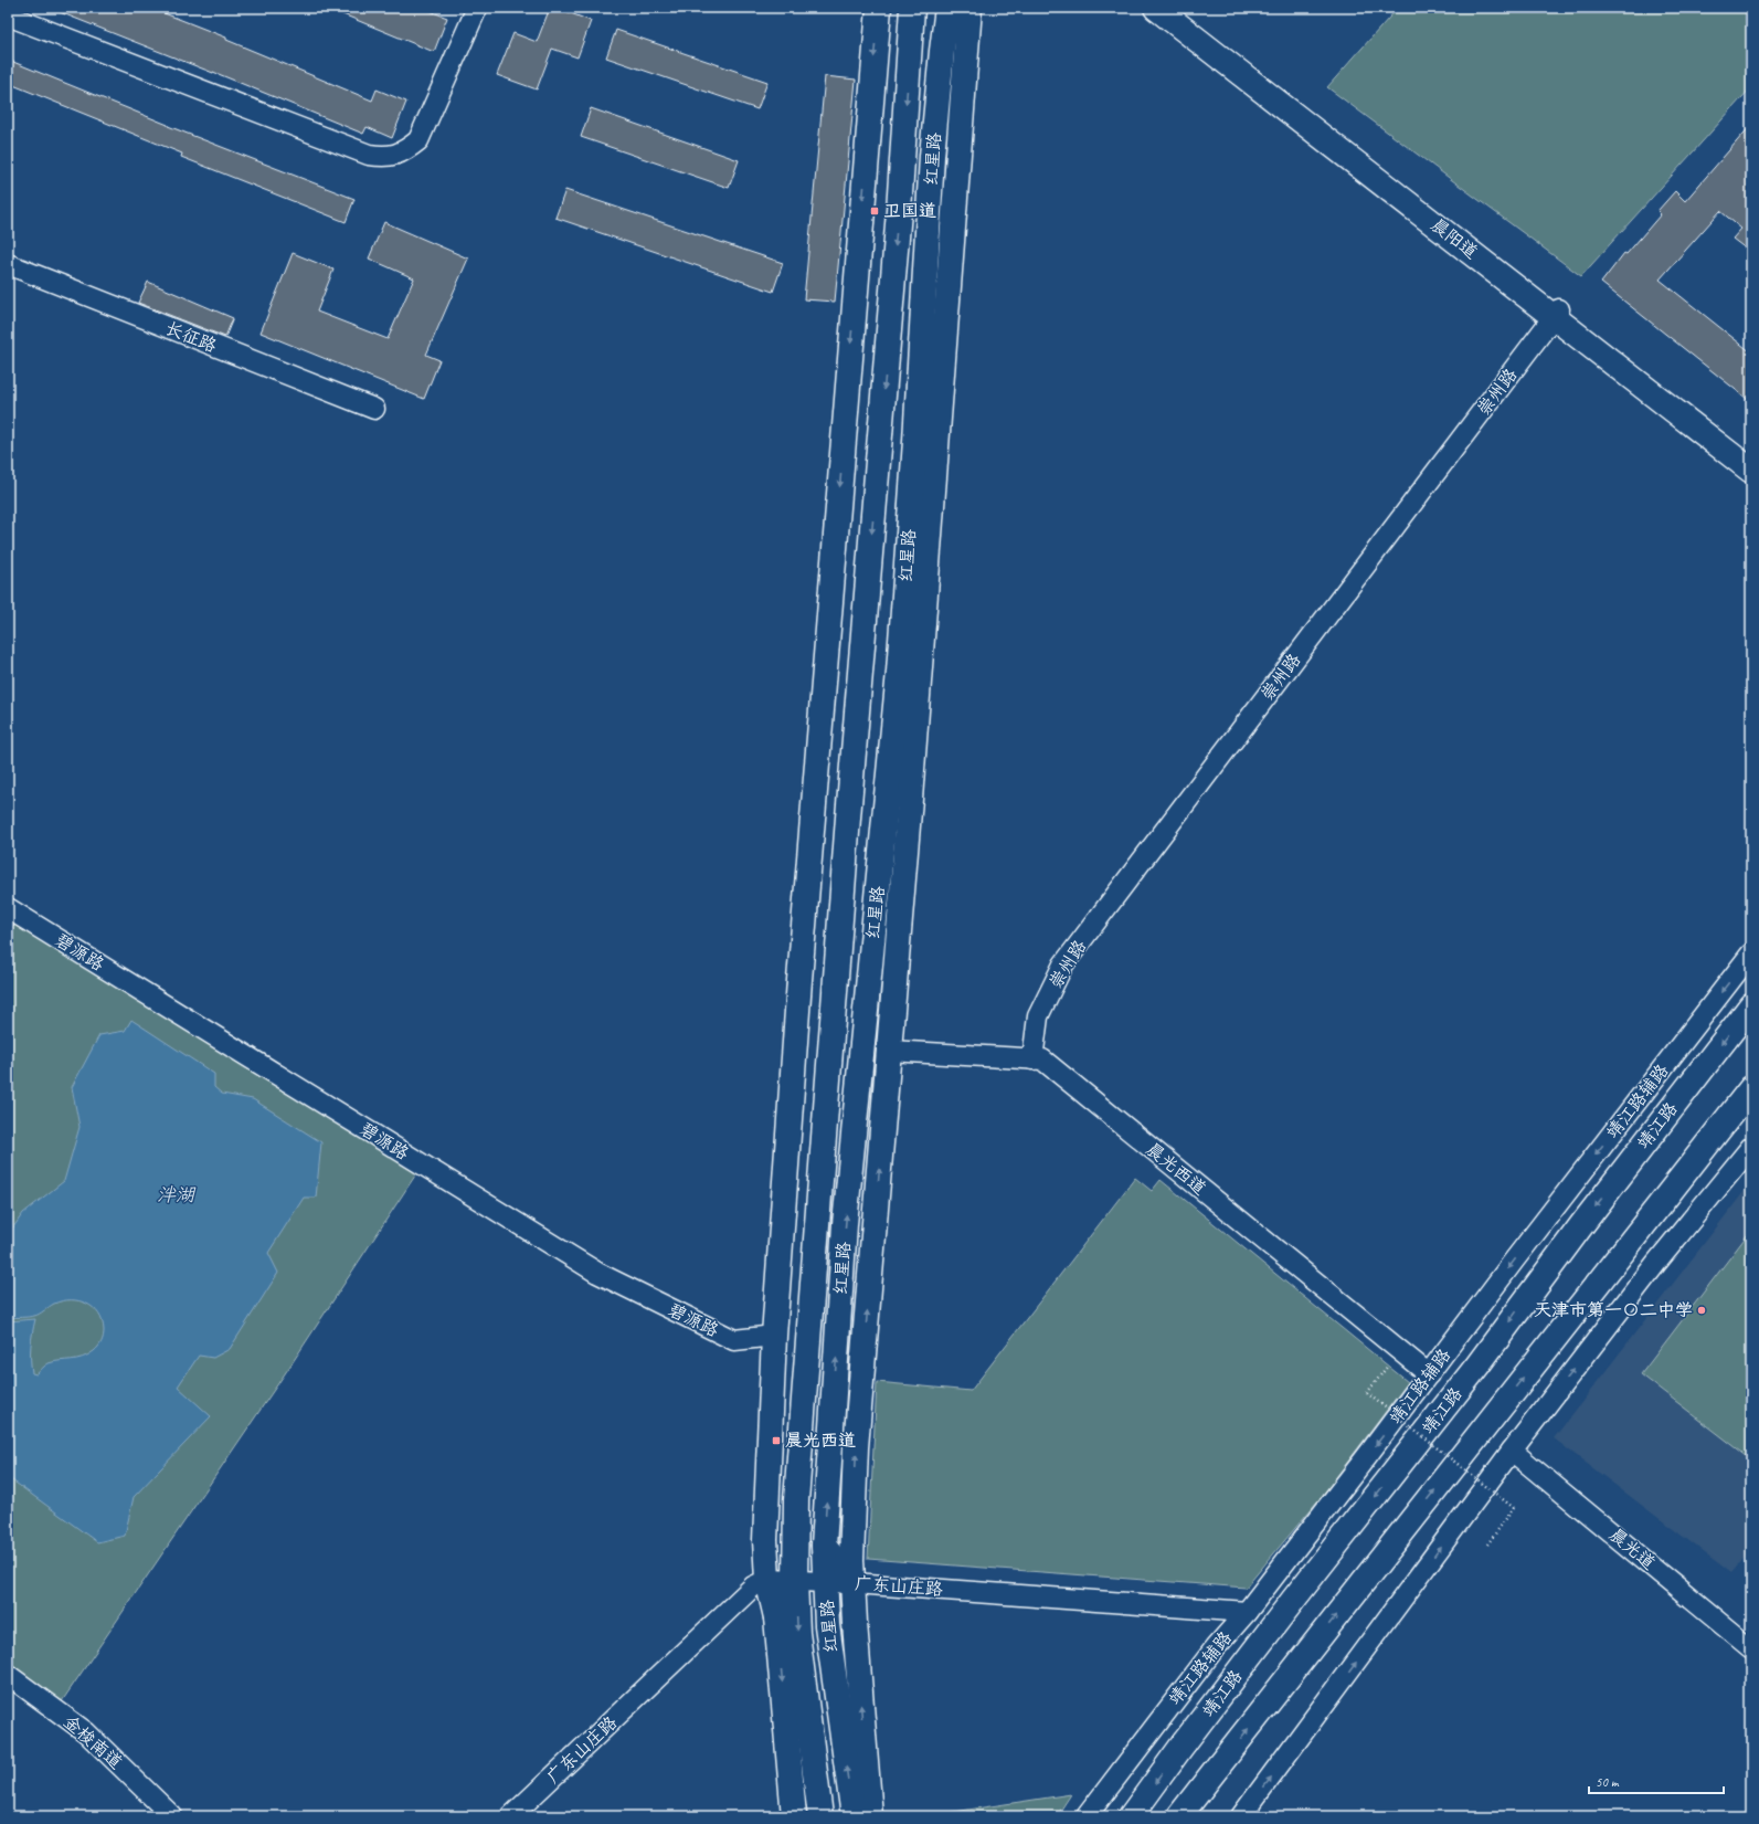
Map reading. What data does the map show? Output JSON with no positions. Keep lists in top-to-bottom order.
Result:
{
  "streets": {
    "main road": ["红星路", "晨阳道", "靖江路"],
    "street": [
      "长征路",
      "崇州路",
      "碧源路",
      "靖江路辅路",
      "晨光西道",
      "晨光道",
      "广东山庄路",
      "金梭南道"
    ]
  },
  "crossings": [
    ["红星路", "广东山庄路"],
    ["晨阳道", "崇州路"],
    ["崇州路", "晨光西道"],
    ["靖江路辅路", "晨光西道"],
    ["靖江路辅路", "广东山庄路"]
  ],
  "water": ["泮湖"],
  "places": {
    "transit": ["卫国道", "晨光西道"],
    "other": ["天津市第一〇二中学"]
  },
  "scale_bar": "50 m"
}
